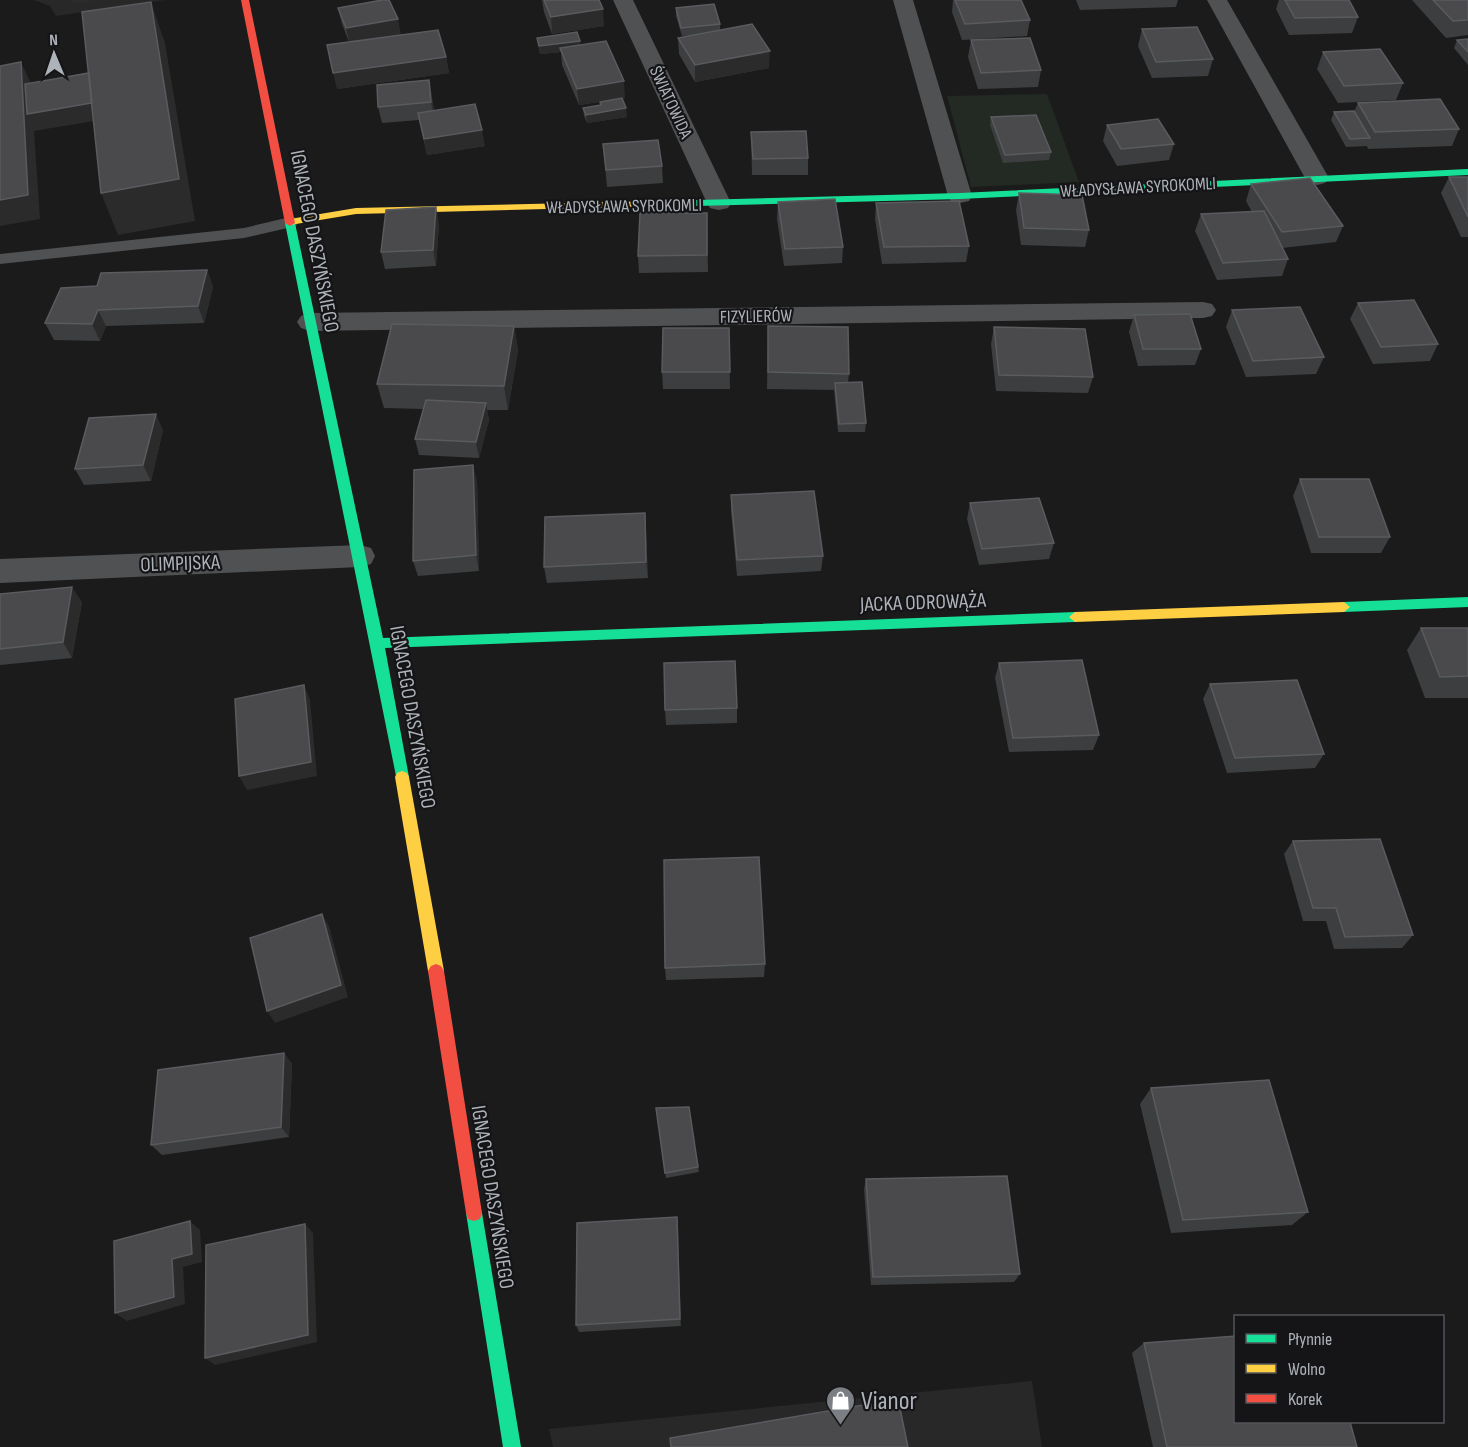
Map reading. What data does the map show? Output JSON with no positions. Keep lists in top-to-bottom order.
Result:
{
  "streets": {
    "street": [
      "ŚWIATOWIDA",
      "WŁADYSŁAWA SYROKOMLI",
      "IGNACEGO DASZYŃSKIEGO",
      "FIZYLIERÓW",
      "OLIMPIJSKA",
      "JACKA ODROWĄŻA"
    ]
  },
  "crossings": [
    ["ŚWIATOWIDA", "WŁADYSŁAWA SYROKOMLI"],
    ["WŁADYSŁAWA SYROKOMLI", "IGNACEGO DASZYŃSKIEGO"],
    ["IGNACEGO DASZYŃSKIEGO", "FIZYLIERÓW"],
    ["IGNACEGO DASZYŃSKIEGO", "OLIMPIJSKA"],
    ["IGNACEGO DASZYŃSKIEGO", "JACKA ODROWĄŻA"]
  ],
  "places": {
    "shop": ["Vianor"]
  },
  "legend": ["Płynnie", "Wolno", "Korek"],
  "north": "top"
}
